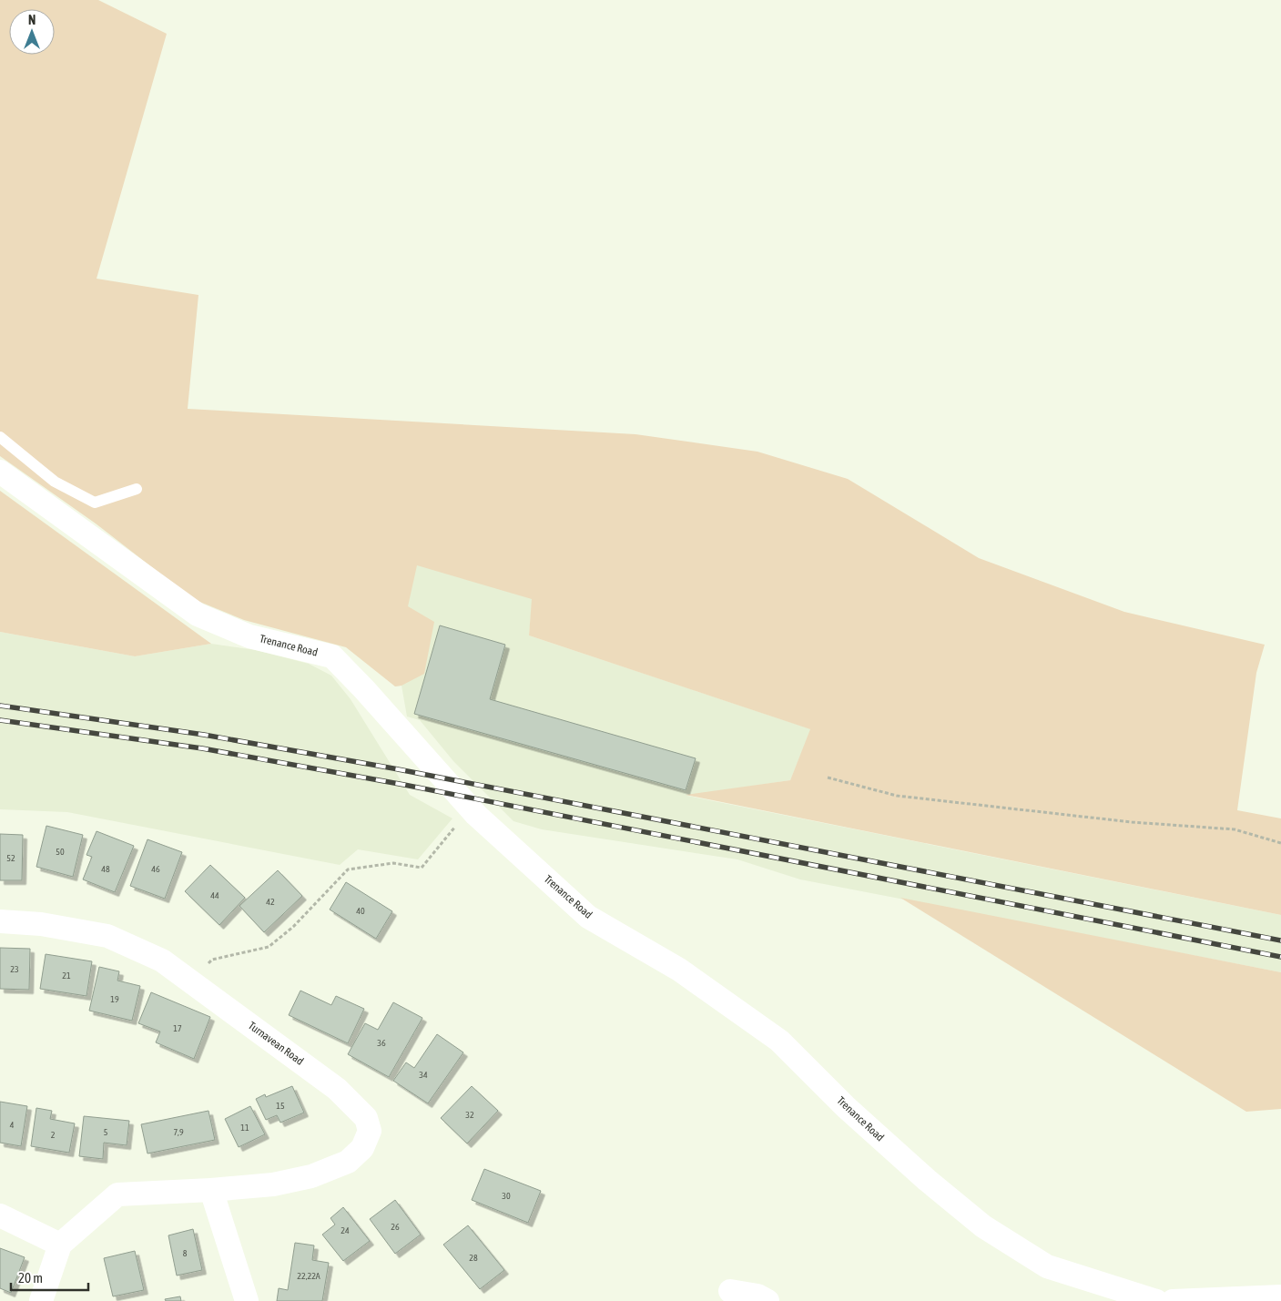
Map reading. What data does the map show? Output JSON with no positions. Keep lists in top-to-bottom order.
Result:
{
  "streets": {
    "street": ["Trenance Road", "Turnavean Road"]
  },
  "house_numbers": [
    "50",
    "52",
    "48",
    "46",
    "44",
    "42",
    "40",
    "23",
    "21",
    "19",
    "17",
    "36",
    "34",
    "15",
    "32",
    "4",
    "11",
    "5",
    "7,9",
    "2",
    "30",
    "26",
    "24",
    "8",
    "28",
    "22,22A"
  ],
  "scale_bar": "20 m",
  "north": "top"
}
